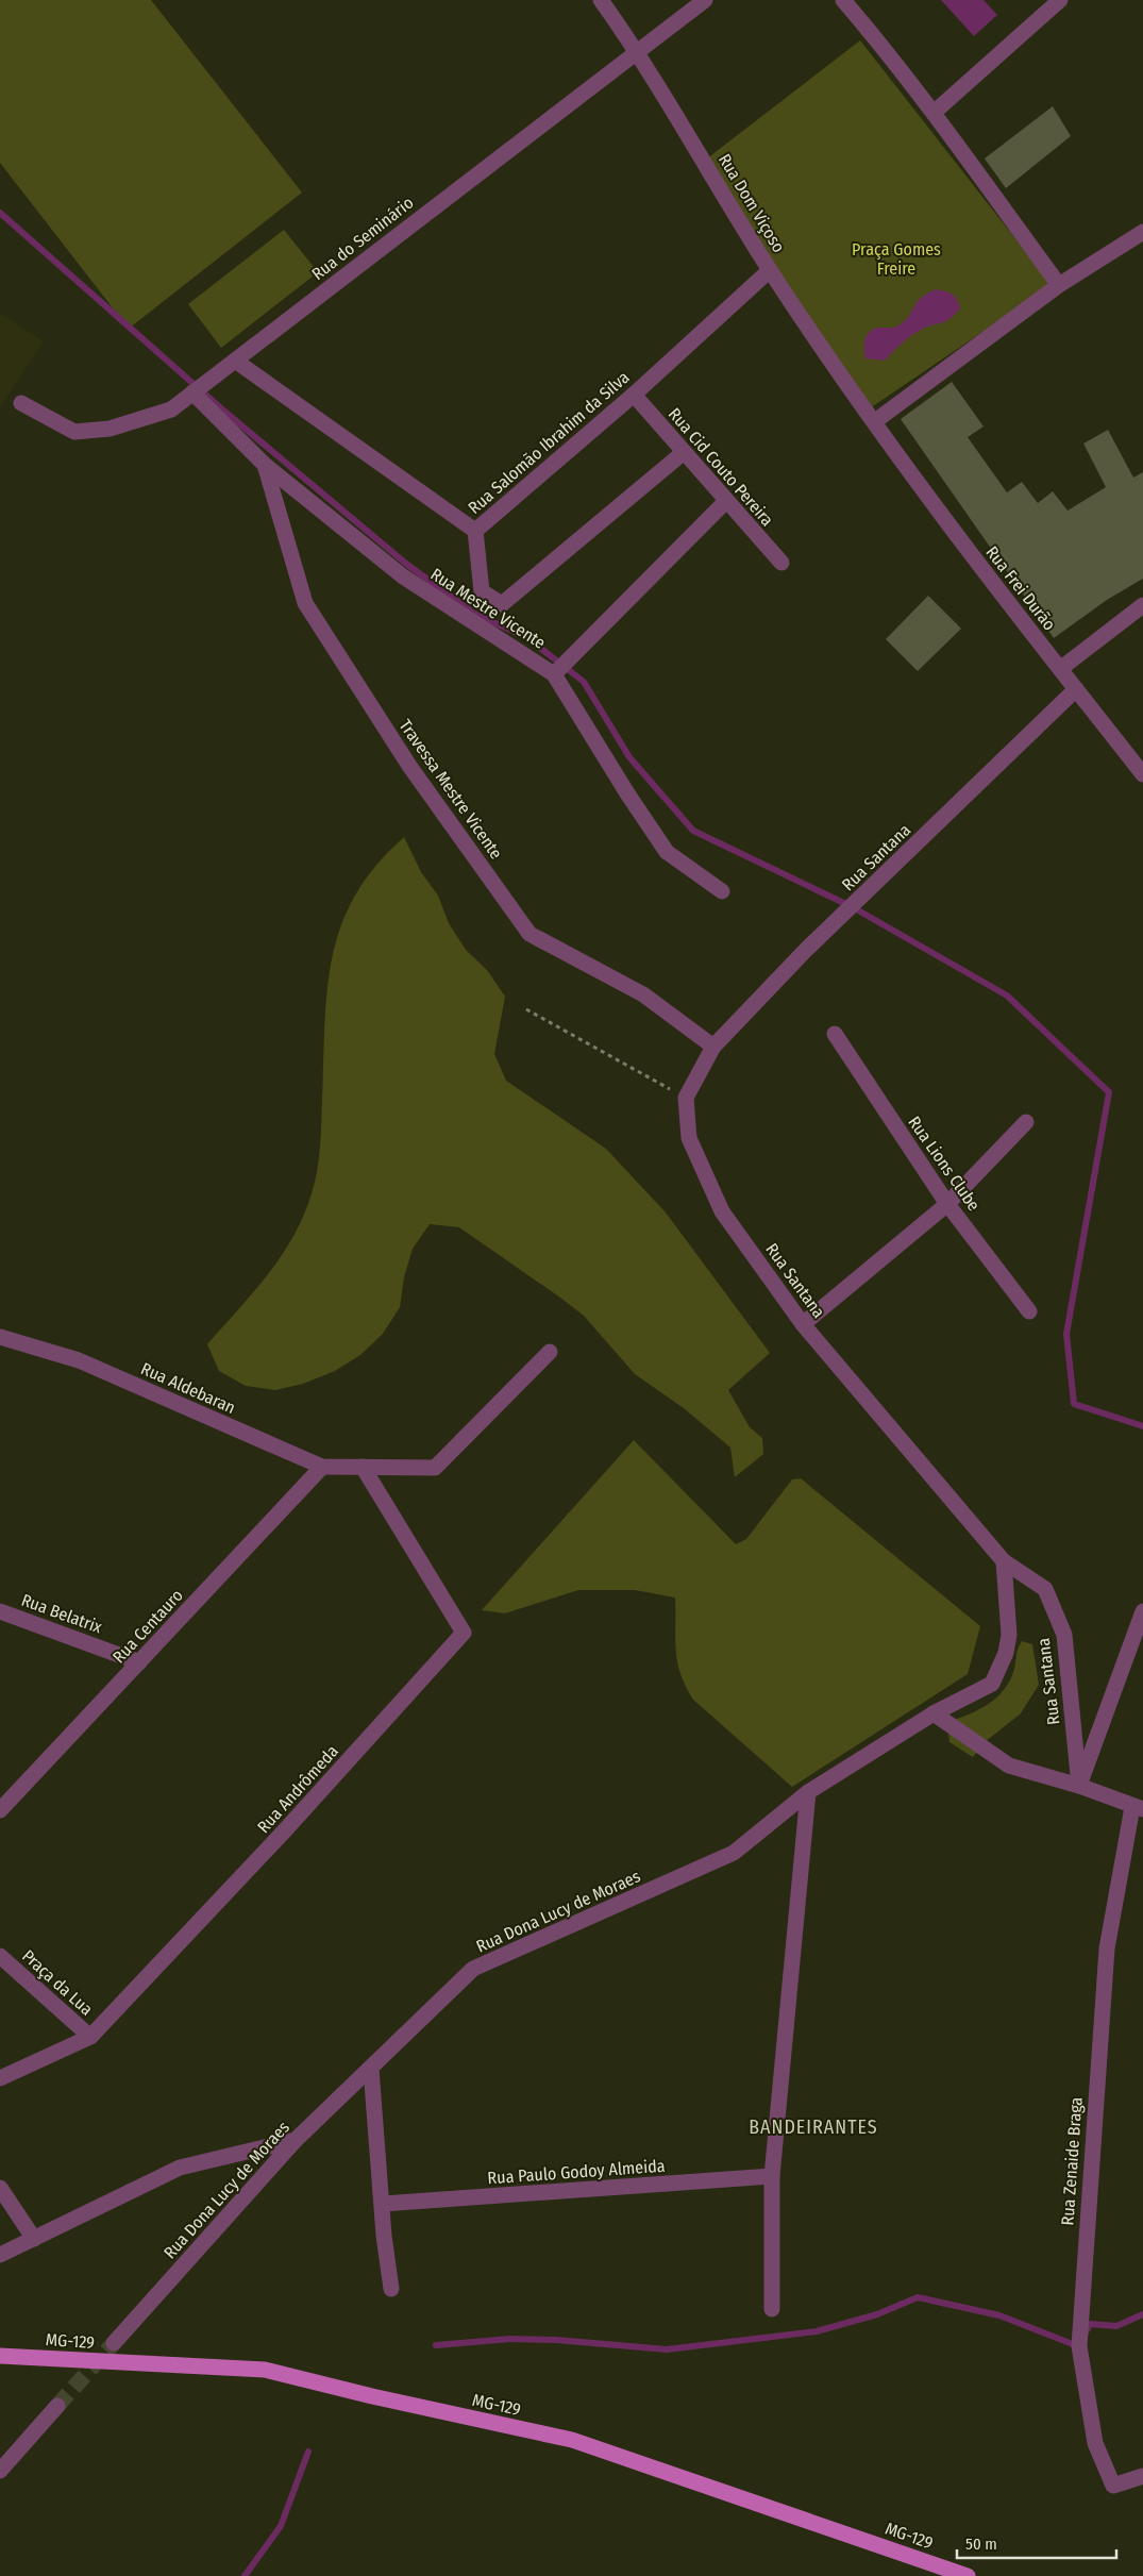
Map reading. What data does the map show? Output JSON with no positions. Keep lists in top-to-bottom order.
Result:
{
  "streets": {
    "main road": ["MG-129"],
    "street": [
      "Rua Dom Viçoso",
      "Rua do Seminário",
      "Rua Salomão Ibrahim da Silva",
      "Rua Cid Couto Pereira",
      "Rua Frei Durão",
      "Rua Mestre Vicente",
      "Travessa Mestre Vicente",
      "Rua Santana",
      "Rua Lions Clube",
      "Rua Aldebaran",
      "Rua Belatrix",
      "Rua Centauro",
      "Rua Andrômeda",
      "Rua Dona Lucy de Moraes",
      "Praça da Lua",
      "Rua Zenaide Braga",
      "Rua Paulo Godoy Almeida"
    ]
  },
  "crossings": [
    ["Rua Dom Viçoso", "Rua do Seminário"],
    ["Rua Dom Viçoso", "Rua Salomão Ibrahim da Silva"],
    ["Rua Dom Viçoso", "Rua Frei Durão"],
    ["Rua do Seminário", "Rua Salomão Ibrahim da Silva"],
    ["Rua do Seminário", "Rua Mestre Vicente"],
    ["Rua Salomão Ibrahim da Silva", "Rua Cid Couto Pereira"],
    ["Rua Frei Durão", "Rua Santana"],
    ["Rua Mestre Vicente", "Travessa Mestre Vicente"],
    ["Travessa Mestre Vicente", "Rua Santana"],
    ["Rua Santana", "Rua Dona Lucy de Moraes"],
    ["Rua Aldebaran", "Rua Centauro"],
    ["Rua Aldebaran", "Rua Andrômeda"],
    ["Rua Belatrix", "Rua Centauro"],
    ["Rua Andrômeda", "Praça da Lua"]
  ],
  "districts": ["BANDEIRANTES"],
  "parks": ["Praça Gomes Freire"],
  "scale_bar": "50 m"
}
